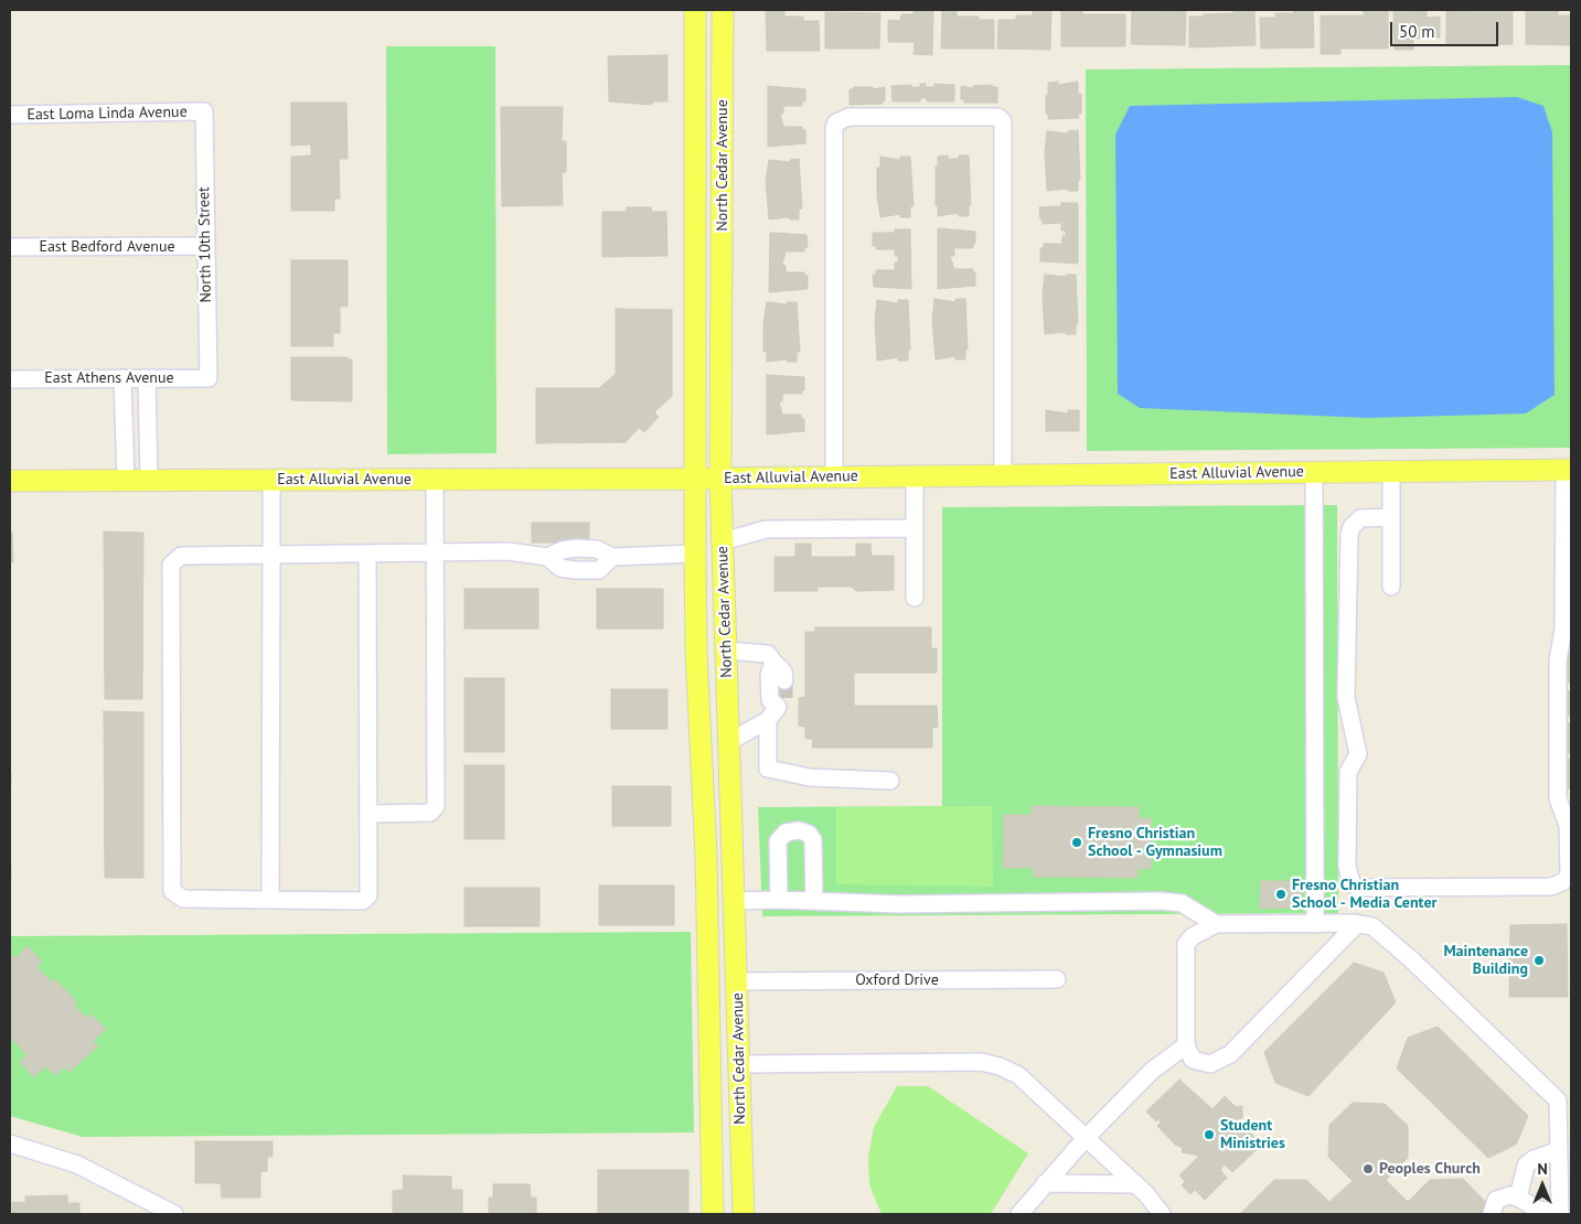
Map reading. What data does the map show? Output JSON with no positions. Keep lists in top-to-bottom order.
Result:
{
  "streets": {
    "main road": ["North Cedar Avenue", "East Alluvial Avenue"],
    "street": [
      "East Loma Linda Avenue",
      "North 10th Street",
      "East Bedford Avenue",
      "East Athens Avenue",
      "Oxford Drive"
    ]
  },
  "crossings": [
    ["East Loma Linda Avenue", "North 10th Street"],
    ["North Cedar Avenue", "East Alluvial Avenue"],
    ["North Cedar Avenue", "Oxford Drive"],
    ["North 10th Street", "East Bedford Avenue"],
    ["North 10th Street", "East Athens Avenue"]
  ],
  "places": [
    "Fresno Christian School - Gymnasium",
    "Fresno Christian School - Media Center",
    "Maintenance Building",
    "Student Ministries",
    "Peoples Church"
  ],
  "scale_bar": "50 m",
  "north": "top"
}
